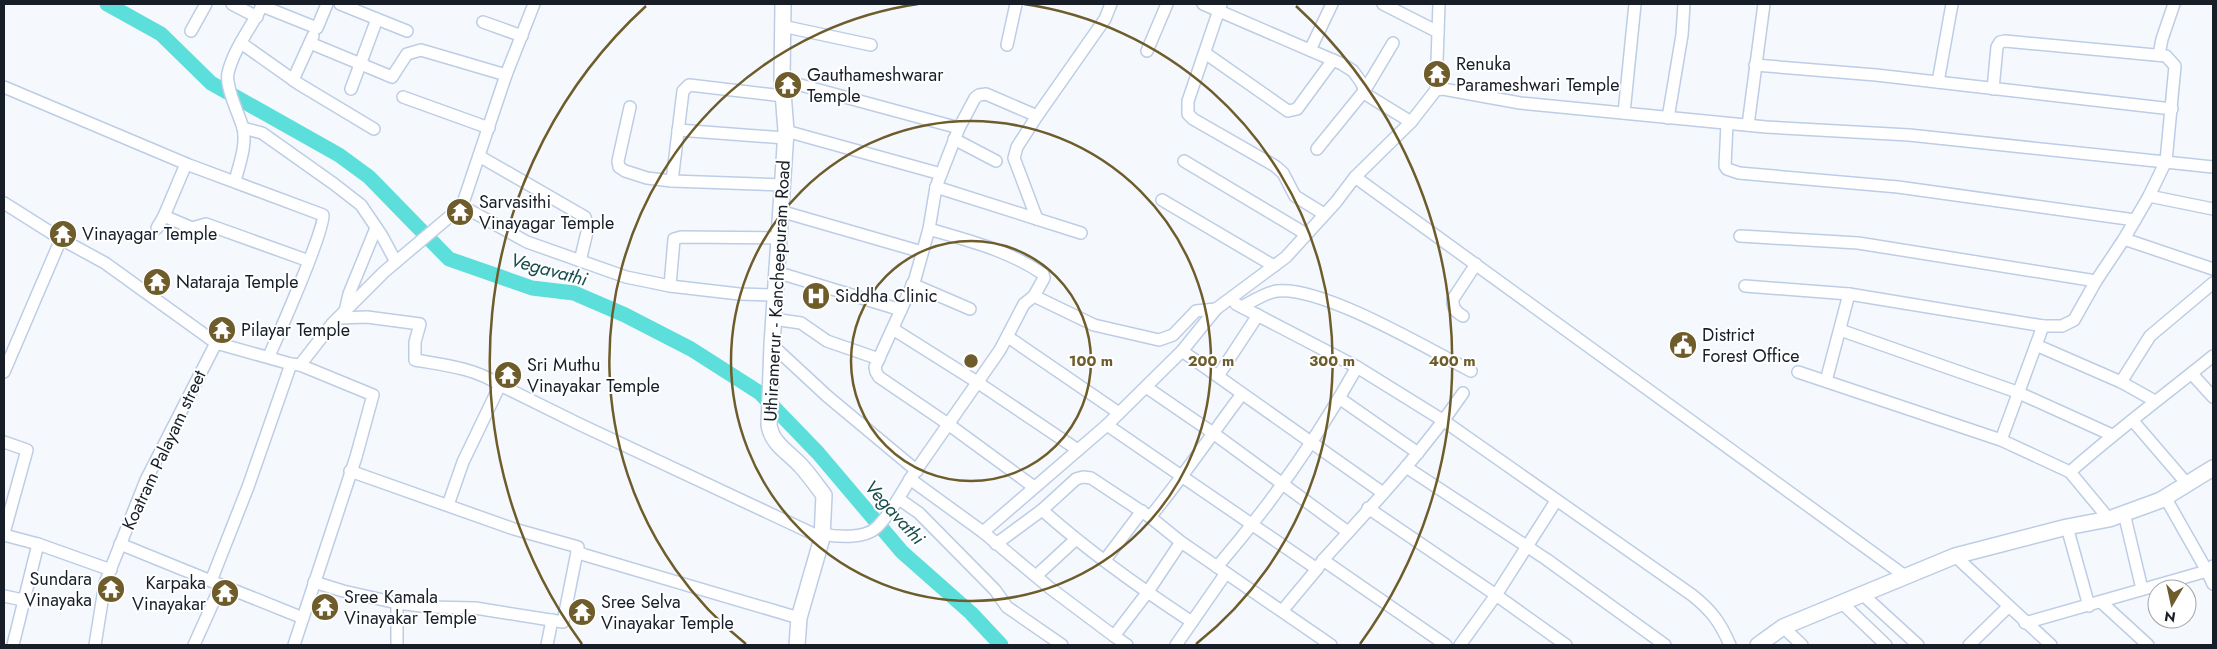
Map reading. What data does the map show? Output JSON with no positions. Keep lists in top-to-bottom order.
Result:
{
  "streets": {
    "main road": ["Uthiramerur - Kancheepuram Road"],
    "street": ["Koatram Palayam street"]
  },
  "water": ["Vegavathi"],
  "places": {
    "temple": [
      "Renuka Parameshwari Temple",
      "Gauthameshwarar Temple",
      "Sarvasithi Vinayagar Temple",
      "Vinayagar Temple",
      "Nataraja Temple",
      "Pilayar Temple",
      "Sri Muthu Vinayakar Temple",
      "Sundara Vinayaka",
      "Karpaka Vinayakar",
      "Sree Kamala Vinayakar Temple",
      "Sree Selva Vinayakar Temple"
    ],
    "hospital": ["Siddha Clinic"],
    "public building": ["District Forest Office"]
  },
  "north": "bottom",
  "rings": [
    "100 m",
    "200 m",
    "300 m",
    "400 m"
  ]
}
